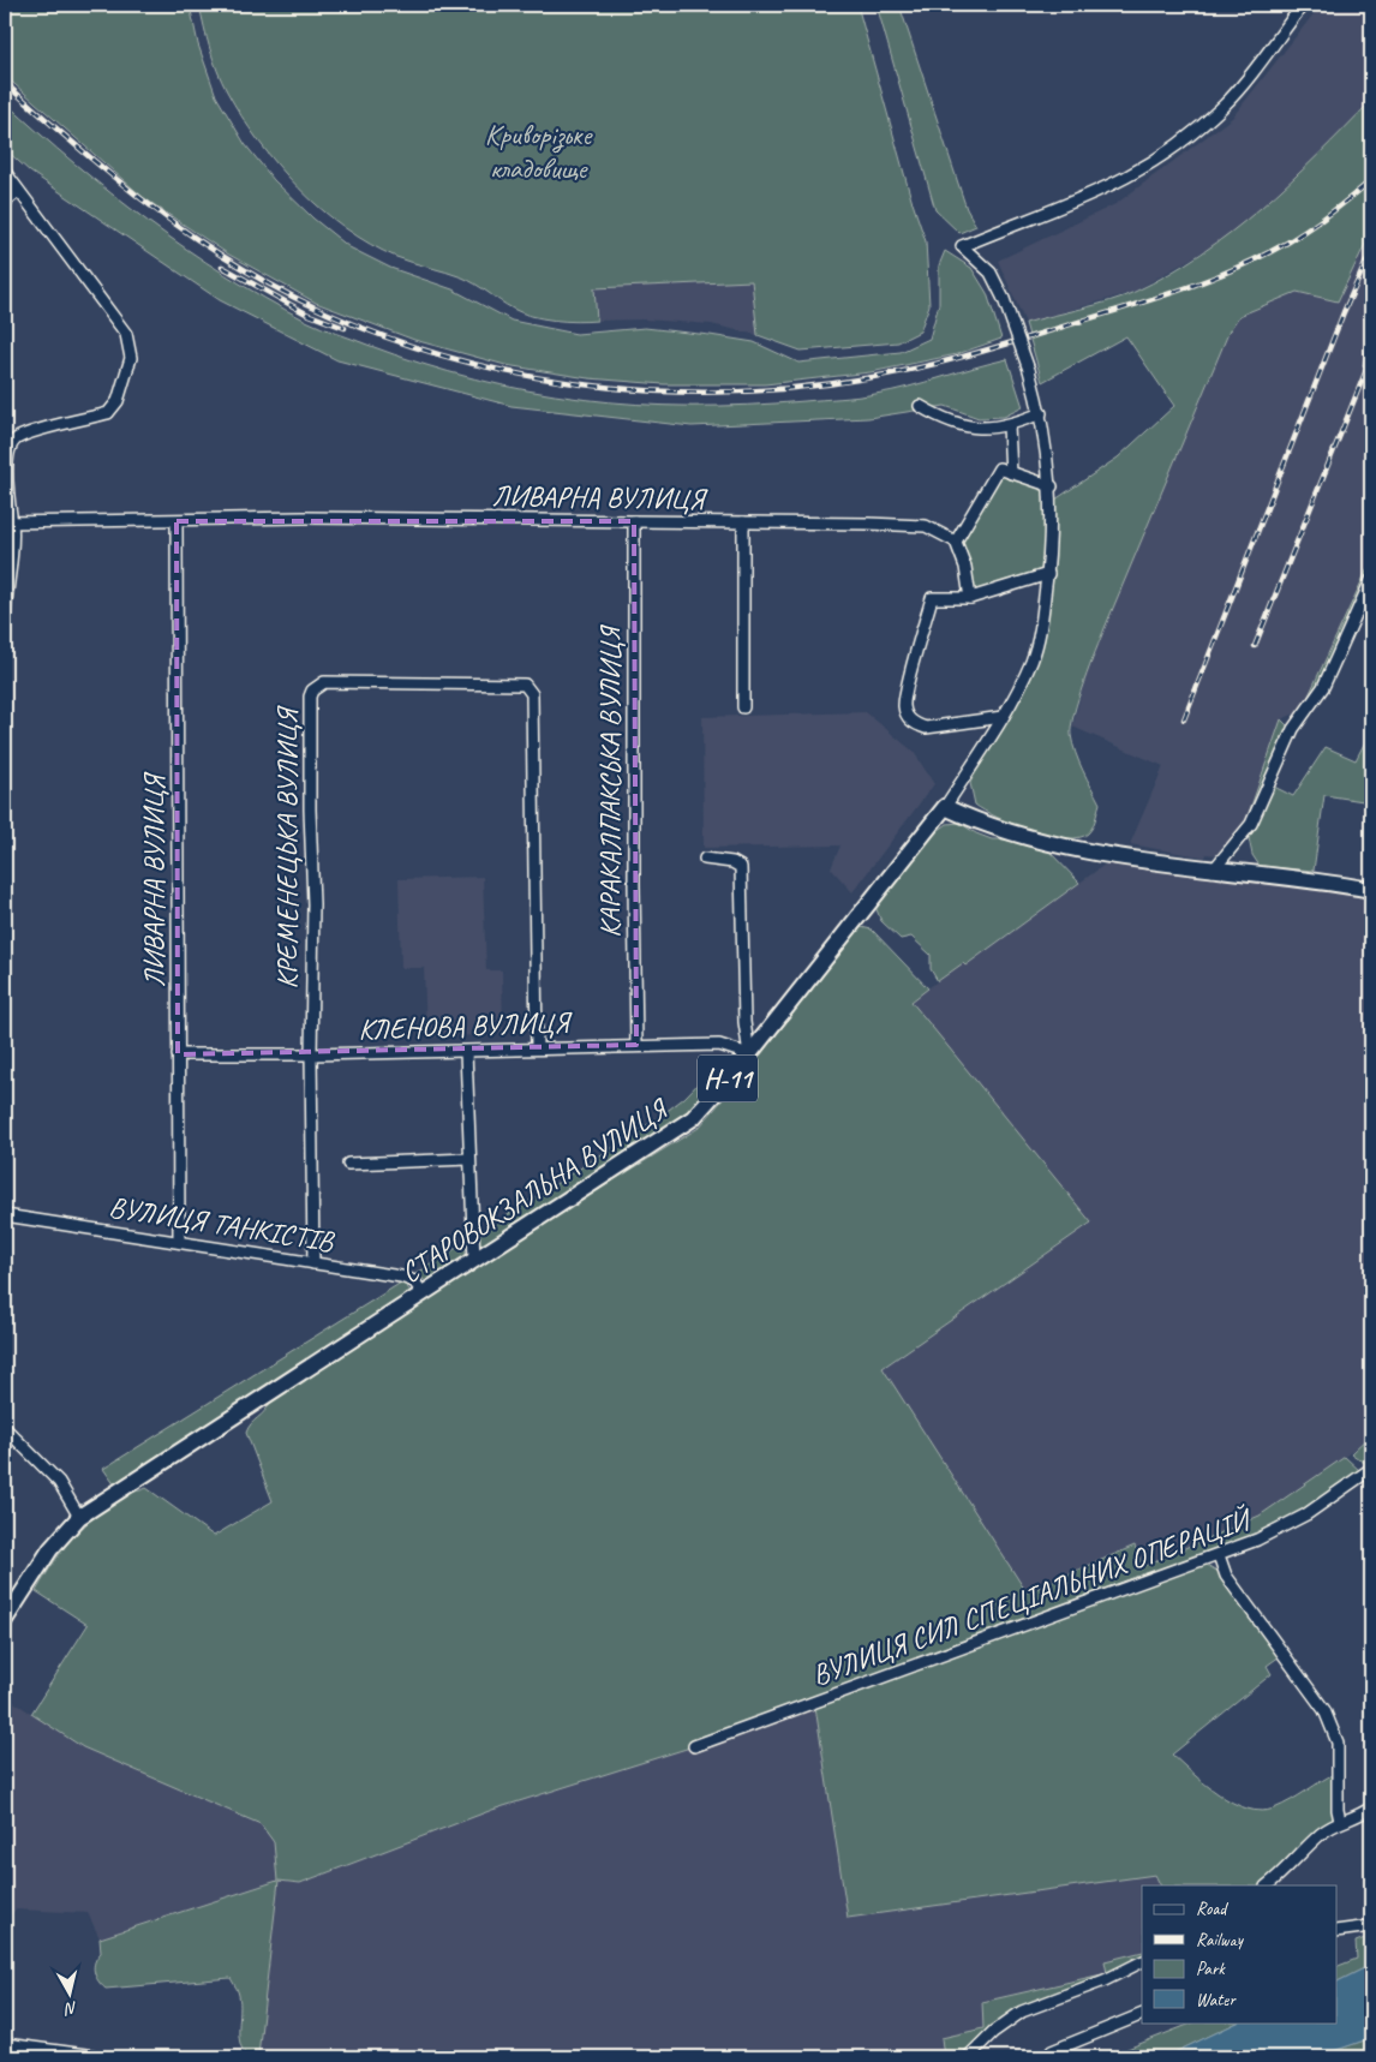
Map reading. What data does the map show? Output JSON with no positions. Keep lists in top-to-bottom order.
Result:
{
  "streets": {
    "main road": ["Н-11", "СТАРОВОКЗАЛЬНА ВУЛИЦЯ"],
    "street": [
      "ЛИВАРНА ВУЛИЦЯ",
      "КАРАКАЛПАКСЬКА ВУЛИЦЯ",
      "КРЕМЕНЕЦЬКА ВУЛИЦЯ",
      "КЛЕНОВА ВУЛИЦЯ",
      "ВУЛИЦЯ ТАНКІСТІВ",
      "ВУЛИЦЯ СИЛ СПЕЦІАЛЬНИХ ОПЕРАЦІЙ"
    ]
  },
  "crossings": [
    ["ЛИВАРНА ВУЛИЦЯ", "КАРАКАЛПАКСЬКА ВУЛИЦЯ"],
    ["ЛИВАРНА ВУЛИЦЯ", "КЛЕНОВА ВУЛИЦЯ"],
    ["ЛИВАРНА ВУЛИЦЯ", "ВУЛИЦЯ ТАНКІСТІВ"],
    ["КАРАКАЛПАКСЬКА ВУЛИЦЯ", "КЛЕНОВА ВУЛИЦЯ"],
    ["КРЕМЕНЕЦЬКА ВУЛИЦЯ", "КЛЕНОВА ВУЛИЦЯ"],
    ["КРЕМЕНЕЦЬКА ВУЛИЦЯ", "ВУЛИЦЯ ТАНКІСТІВ"],
    ["КЛЕНОВА ВУЛИЦЯ", "СТАРОВОКЗАЛЬНА ВУЛИЦЯ"],
    ["СТАРОВОКЗАЛЬНА ВУЛИЦЯ", "ВУЛИЦЯ ТАНКІСТІВ"]
  ],
  "parks": ["Криворізьке кладовище"],
  "legend": [
    "Road",
    "Railway",
    "Park",
    "Water"
  ],
  "north": "bottom"
}
